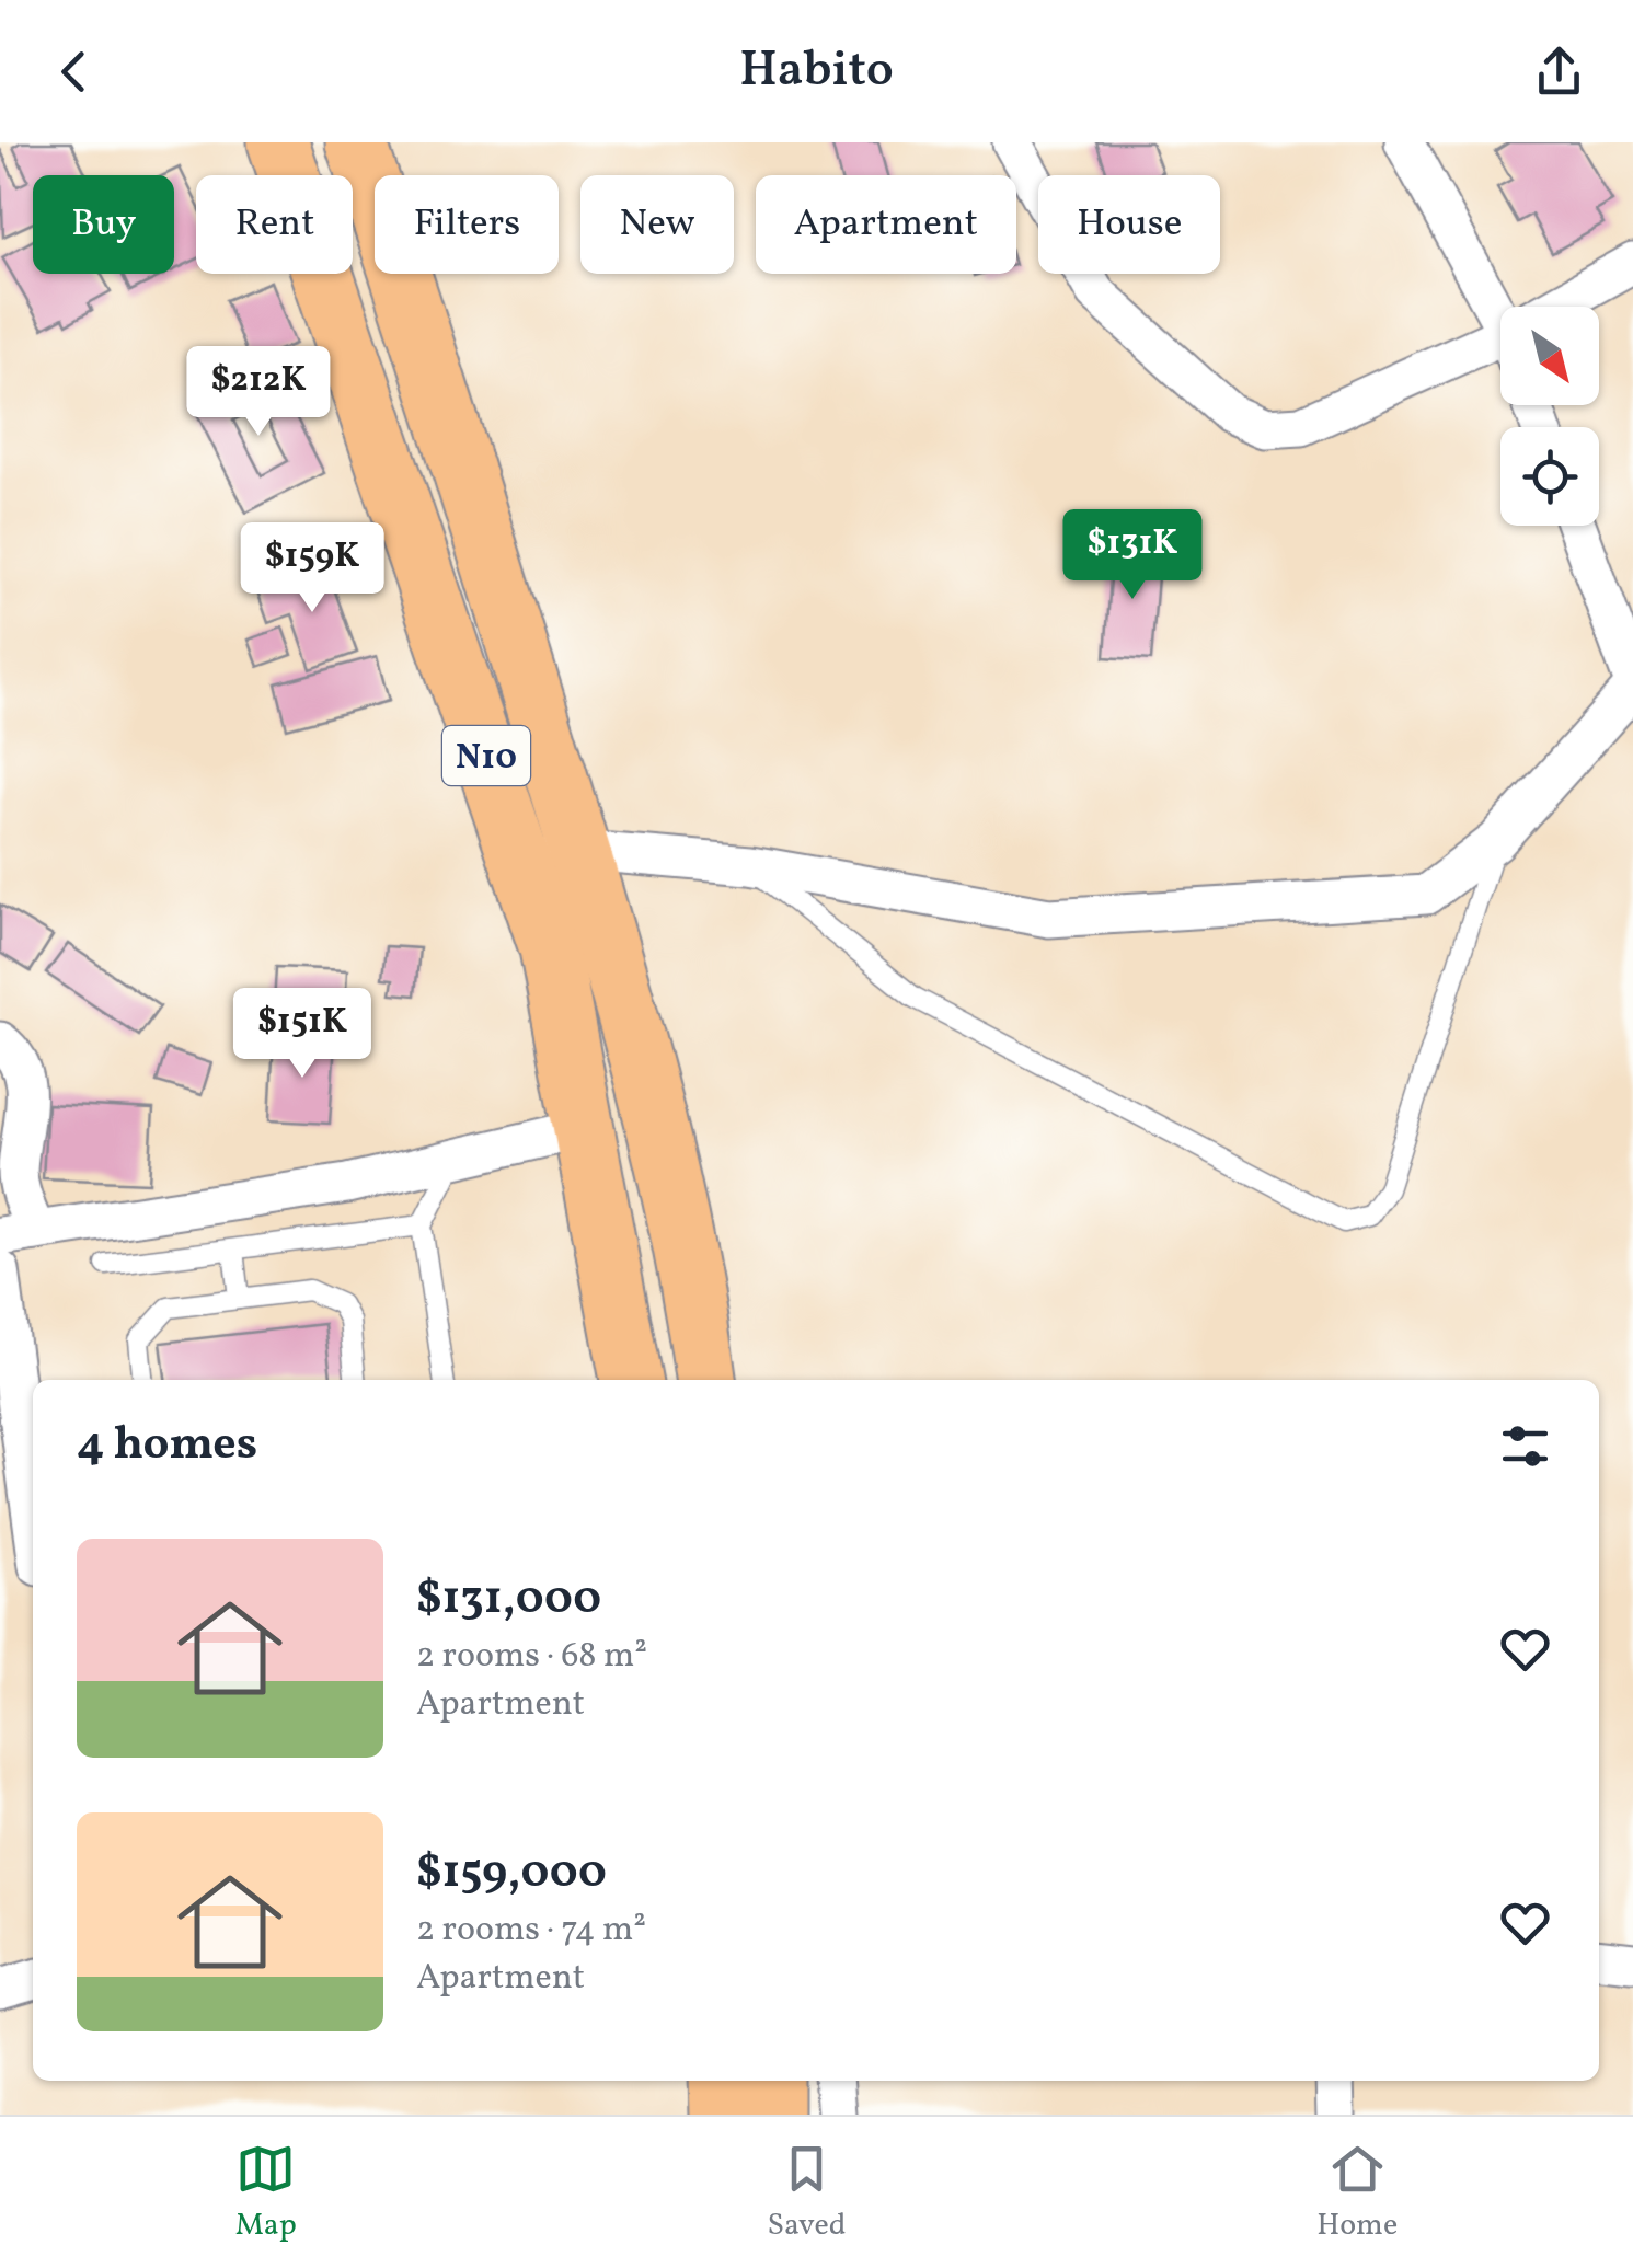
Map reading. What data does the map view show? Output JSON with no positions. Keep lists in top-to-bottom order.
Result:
{
  "streets": {
    "main road": ["N10"]
  },
  "north": "bottom right",
  "page": {
    "header": "Habito",
    "chip": [
      "Buy",
      "Rent",
      "Filters",
      "New",
      "Apartment",
      "House"
    ],
    "price": [
      "$212K",
      "$131K",
      "$159K",
      "$151K"
    ],
    "heading": "4 homes",
    "list": [
      {
        "name": "$131,000",
        "note": "2 rooms · 68 m² · Apartment"
      },
      {
        "name": "$159,000",
        "note": "2 rooms · 74 m² · Apartment"
      }
    ],
    "tabs": ["Map", "Saved", "Home"]
  }
}
